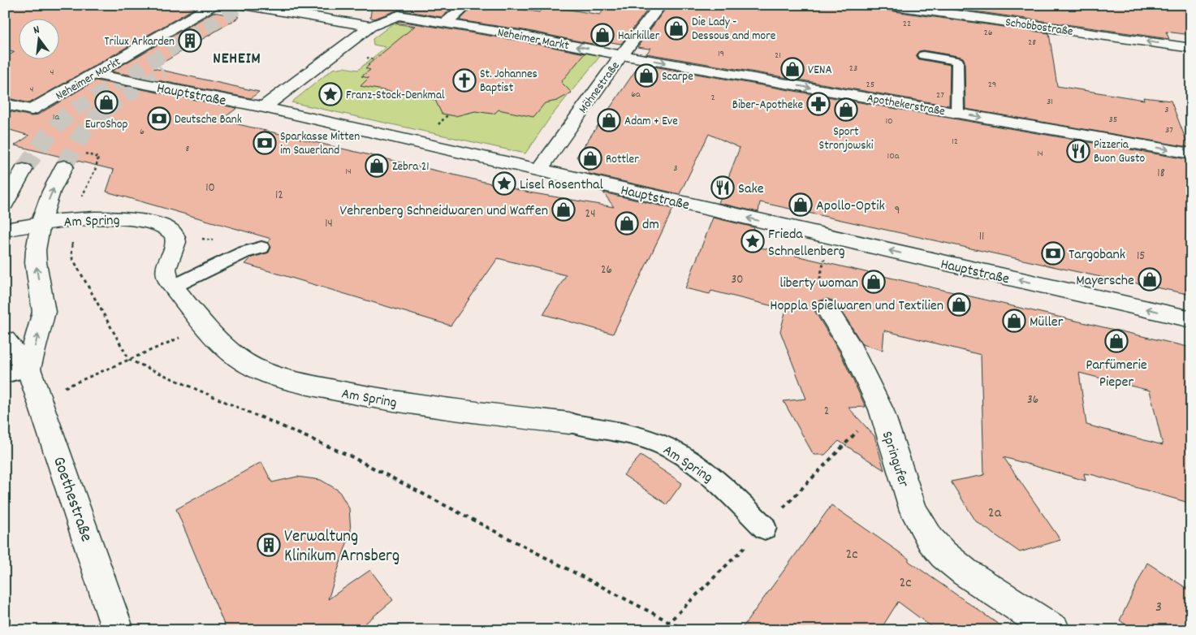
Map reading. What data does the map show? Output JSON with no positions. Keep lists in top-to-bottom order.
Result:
{
  "streets": {
    "street": [
      "Schobbostraße",
      "Neheimer Markt",
      "Möhnestraße",
      "Hauptstraße",
      "Apothekerstraße",
      "Am Spring",
      "Springufer",
      "Goethestraße"
    ]
  },
  "crossings": [
    ["Neheimer Markt", "Möhnestraße"],
    ["Neheimer Markt", "Hauptstraße"],
    ["Neheimer Markt", "Apothekerstraße"],
    ["Möhnestraße", "Hauptstraße"],
    ["Möhnestraße", "Apothekerstraße"]
  ],
  "one_way": ["Schobbostraße", "Hauptstraße", "Apothekerstraße"],
  "districts": ["NEHEIM"],
  "places": {
    "shop": [
      "Die Lady - Dessous and more",
      "Hairkiller",
      "VENA",
      "Scarpe",
      "EuroShop",
      "Sport Stronjowski",
      "Adam + Eve",
      "Rottler",
      "Zebra 21",
      "Apollo-Optik",
      "Vehrenberg Schneidwaren und Waffen",
      "dm",
      "Mayersche",
      "liberty woman",
      "Hoppla Spielwaren und Textilien",
      "Müller",
      "Parfümerie Pieper"
    ],
    "building": ["Trilux Arkarden", "Verwaltung Klinikum Arnsberg"],
    "church": ["St. Johannes Baptist"],
    "place": ["Franz-Stock-Denkmal", "Lisel Rosenthal", "Frieda Schnellenberg"],
    "pharmacy": ["Biber-Apotheke"],
    "bank": ["Deutsche Bank", "Sparkasse Mitten im Sauerland", "Targobank"],
    "restaurant": ["Pizzeria Buon Gusto", "Sake"]
  },
  "house_numbers": [
    "22",
    "26",
    "28",
    "19",
    "21",
    "23",
    "4",
    "25",
    "29",
    "4",
    "6a",
    "27",
    "2",
    "31",
    "3",
    "1a",
    "35",
    "10",
    "37",
    "6",
    "12",
    "8",
    "14",
    "10a",
    "3",
    "14",
    "18",
    "10",
    "12",
    "9",
    "24",
    "14",
    "11",
    "15",
    "26",
    "30",
    "36",
    "2",
    "2a",
    "2c",
    "2c",
    "3"
  ],
  "north": "top"
}
